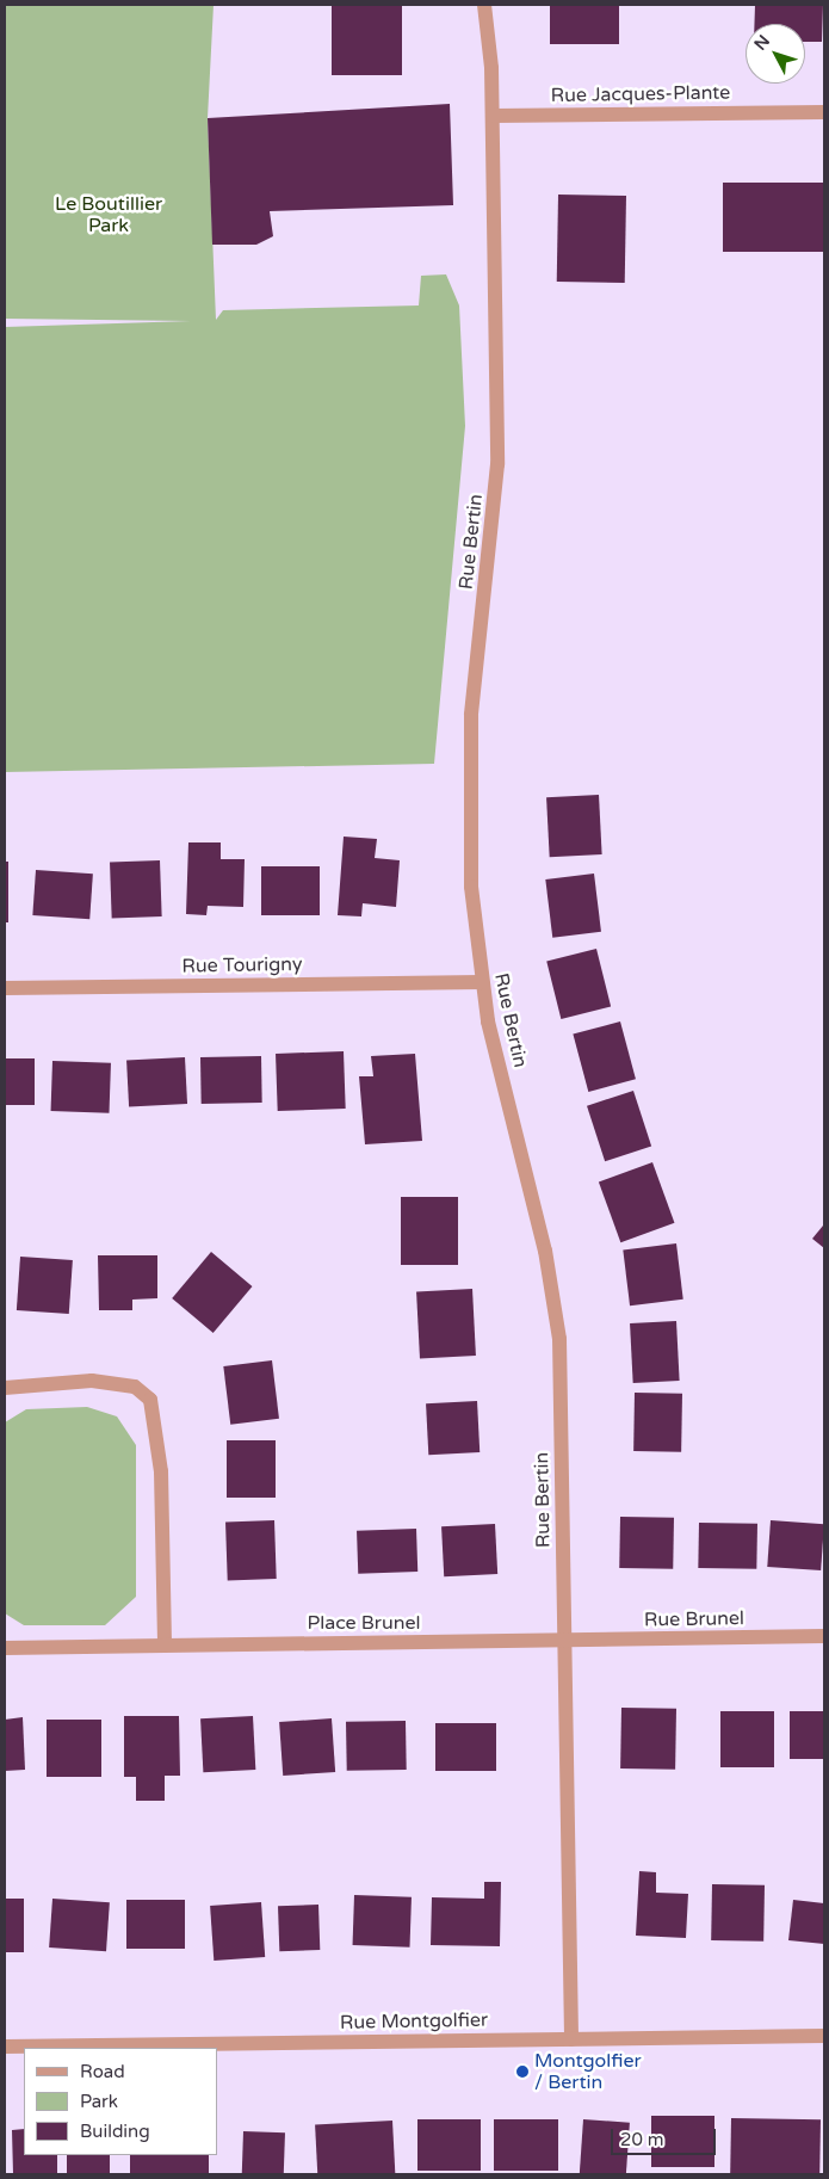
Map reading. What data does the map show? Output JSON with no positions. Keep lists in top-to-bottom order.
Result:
{
  "streets": {
    "street": [
      "Rue Jacques-Plante",
      "Rue Bertin",
      "Rue Tourigny",
      "Rue Brunel",
      "Place Brunel",
      "Rue Montgolfier"
    ]
  },
  "crossings": [
    ["Rue Jacques-Plante", "Rue Bertin"],
    ["Rue Bertin", "Rue Tourigny"],
    ["Rue Bertin", "Rue Brunel"],
    ["Rue Bertin", "Place Brunel"],
    ["Rue Bertin", "Rue Montgolfier"],
    ["Rue Brunel", "Place Brunel"]
  ],
  "parks": ["Le Boutillier Park"],
  "places": ["Montgolfier / Bertin"],
  "legend": ["Road", "Park", "Building"],
  "scale_bar": "20 m",
  "north": "top left"
}
